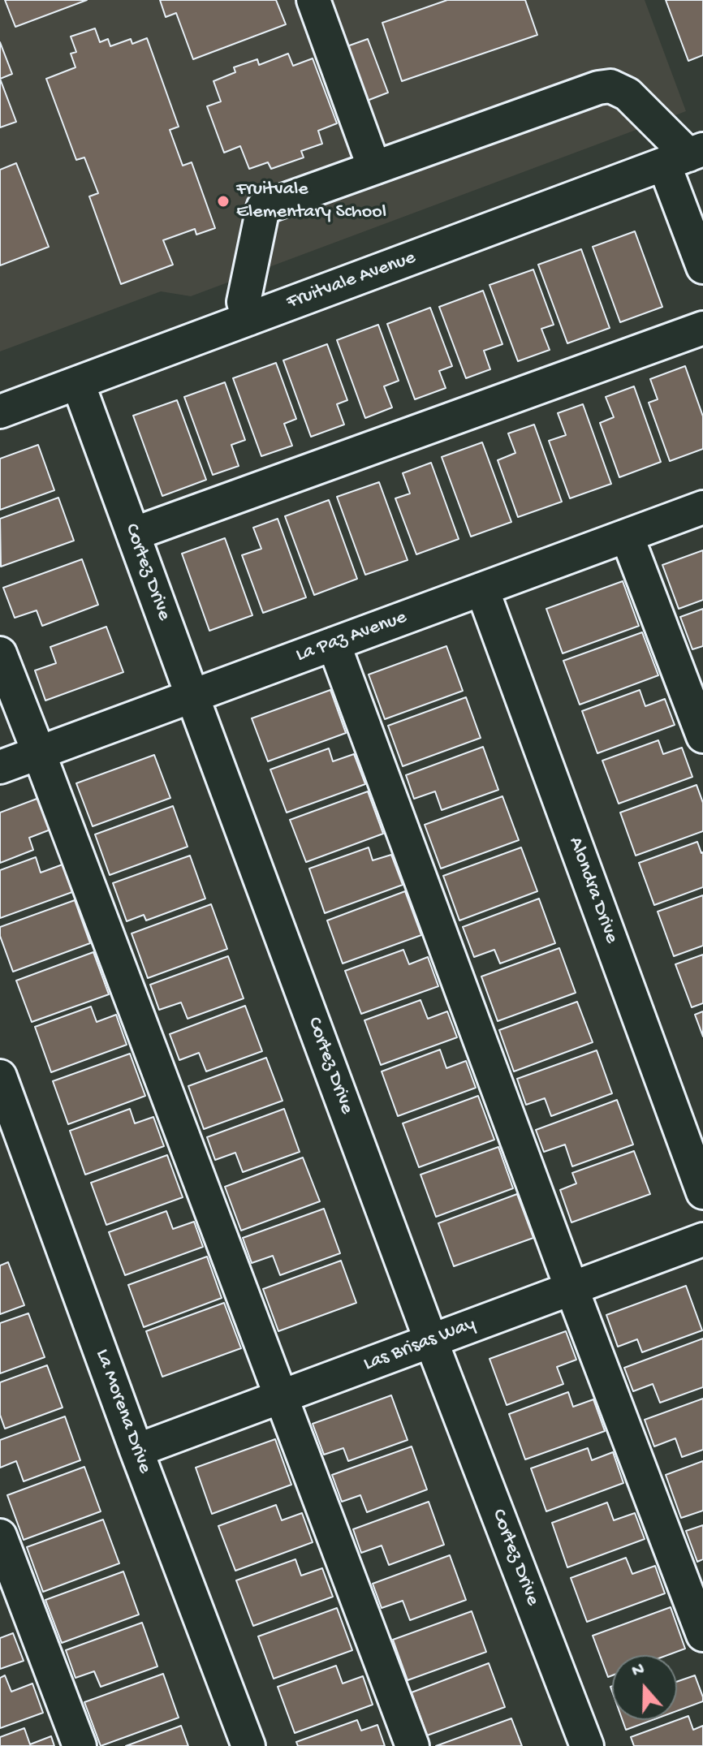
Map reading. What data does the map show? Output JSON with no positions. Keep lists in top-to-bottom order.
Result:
{
  "streets": {
    "street": [
      "Fruitvale Avenue",
      "Cortez Drive",
      "La Paz Avenue",
      "Alondra Drive",
      "Las Brisas Way",
      "La Morena Drive"
    ]
  },
  "crossings": [
    ["Fruitvale Avenue", "Cortez Drive"],
    ["Cortez Drive", "La Paz Avenue"],
    ["Cortez Drive", "Las Brisas Way"],
    ["La Paz Avenue", "Alondra Drive"],
    ["Las Brisas Way", "La Morena Drive"]
  ],
  "places": ["Fruitvale Elementary School"],
  "north": "top"
}
